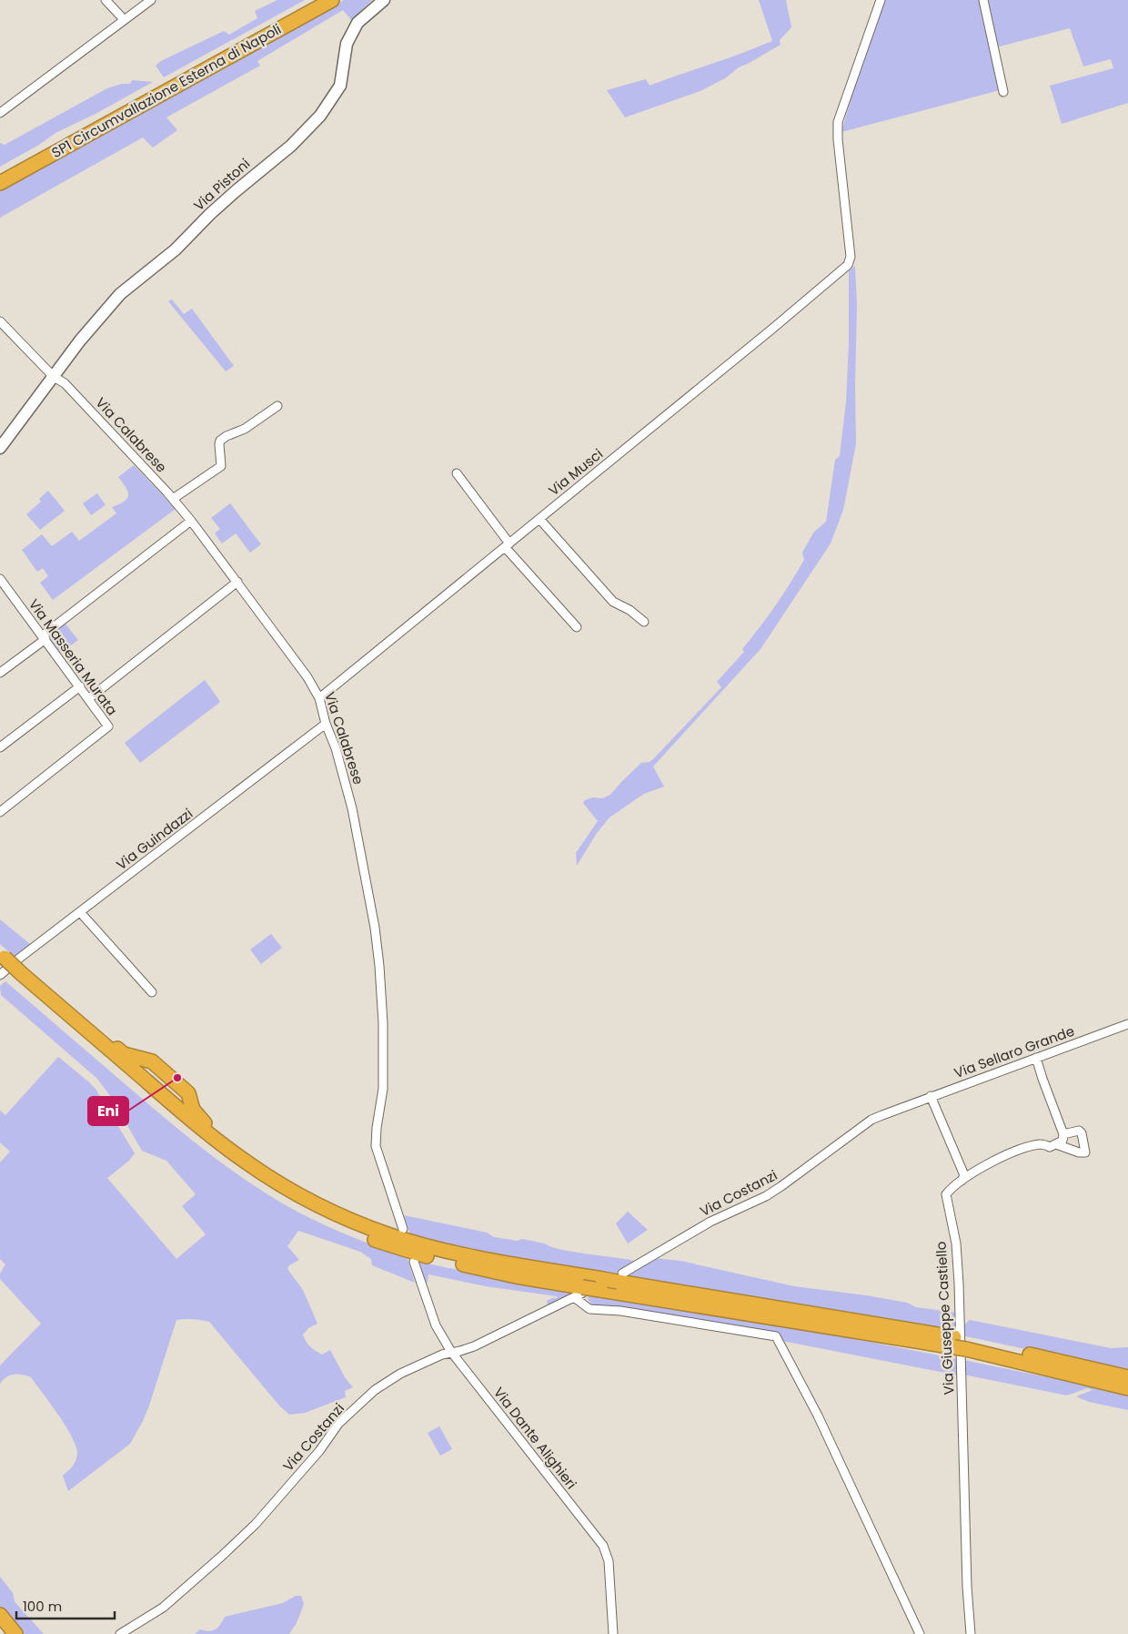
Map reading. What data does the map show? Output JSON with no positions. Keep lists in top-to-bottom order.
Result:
{
  "streets": {
    "highway": ["SP1 Circumvallazione Esterna di Napoli"],
    "street": [
      "Via Pistoni",
      "Via Calabrese",
      "Via Musci",
      "Via Masseria Murata",
      "Via Guindazzi",
      "Via Sellaro Grande",
      "Via Costanzi",
      "Via Giuseppe Castiello",
      "Via Dante Alighieri"
    ]
  },
  "crossings": [
    ["Via Pistoni", "Via Calabrese"],
    ["Via Calabrese", "Via Musci"],
    ["Via Calabrese", "Via Guindazzi"],
    ["Via Sellaro Grande", "Via Costanzi"],
    ["Via Costanzi", "Via Dante Alighieri"]
  ],
  "places": ["Eni"],
  "scale_bar": "100 m"
}
